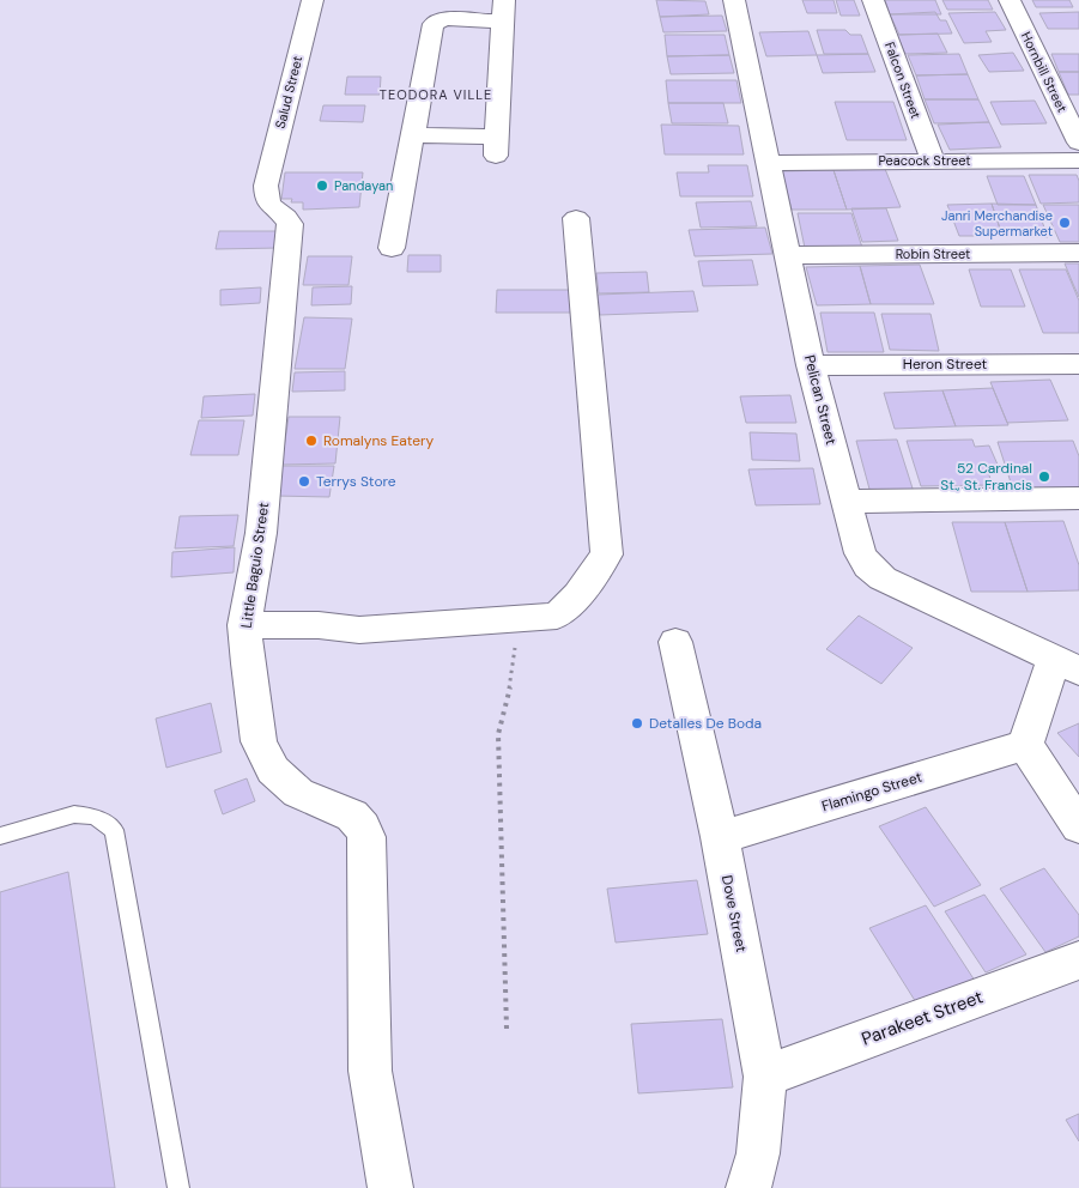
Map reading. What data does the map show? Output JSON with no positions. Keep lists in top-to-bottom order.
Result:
{
  "streets": {
    "street": [
      "Hornbill Street",
      "Falcon Street",
      "Salud Street",
      "Peacock Street",
      "Robin Street",
      "Heron Street",
      "Pelican Street",
      "Little Baguio Street",
      "Flamingo Street",
      "Dove Street",
      "Parakeet Street"
    ]
  },
  "crossings": [
    ["Falcon Street", "Peacock Street"],
    ["Salud Street", "Little Baguio Street"],
    ["Peacock Street", "Pelican Street"],
    ["Robin Street", "Pelican Street"],
    ["Heron Street", "Pelican Street"],
    ["Flamingo Street", "Dove Street"],
    ["Dove Street", "Parakeet Street"]
  ],
  "districts": ["TEODORA VILLE"],
  "places": [
    "Pandayan",
    "Janri Merchandise Supermarket",
    "Romalyns Eatery",
    "52 Cardinal St., St. Francis",
    "Terrys Store",
    "Detalles De Boda"
  ]
}
